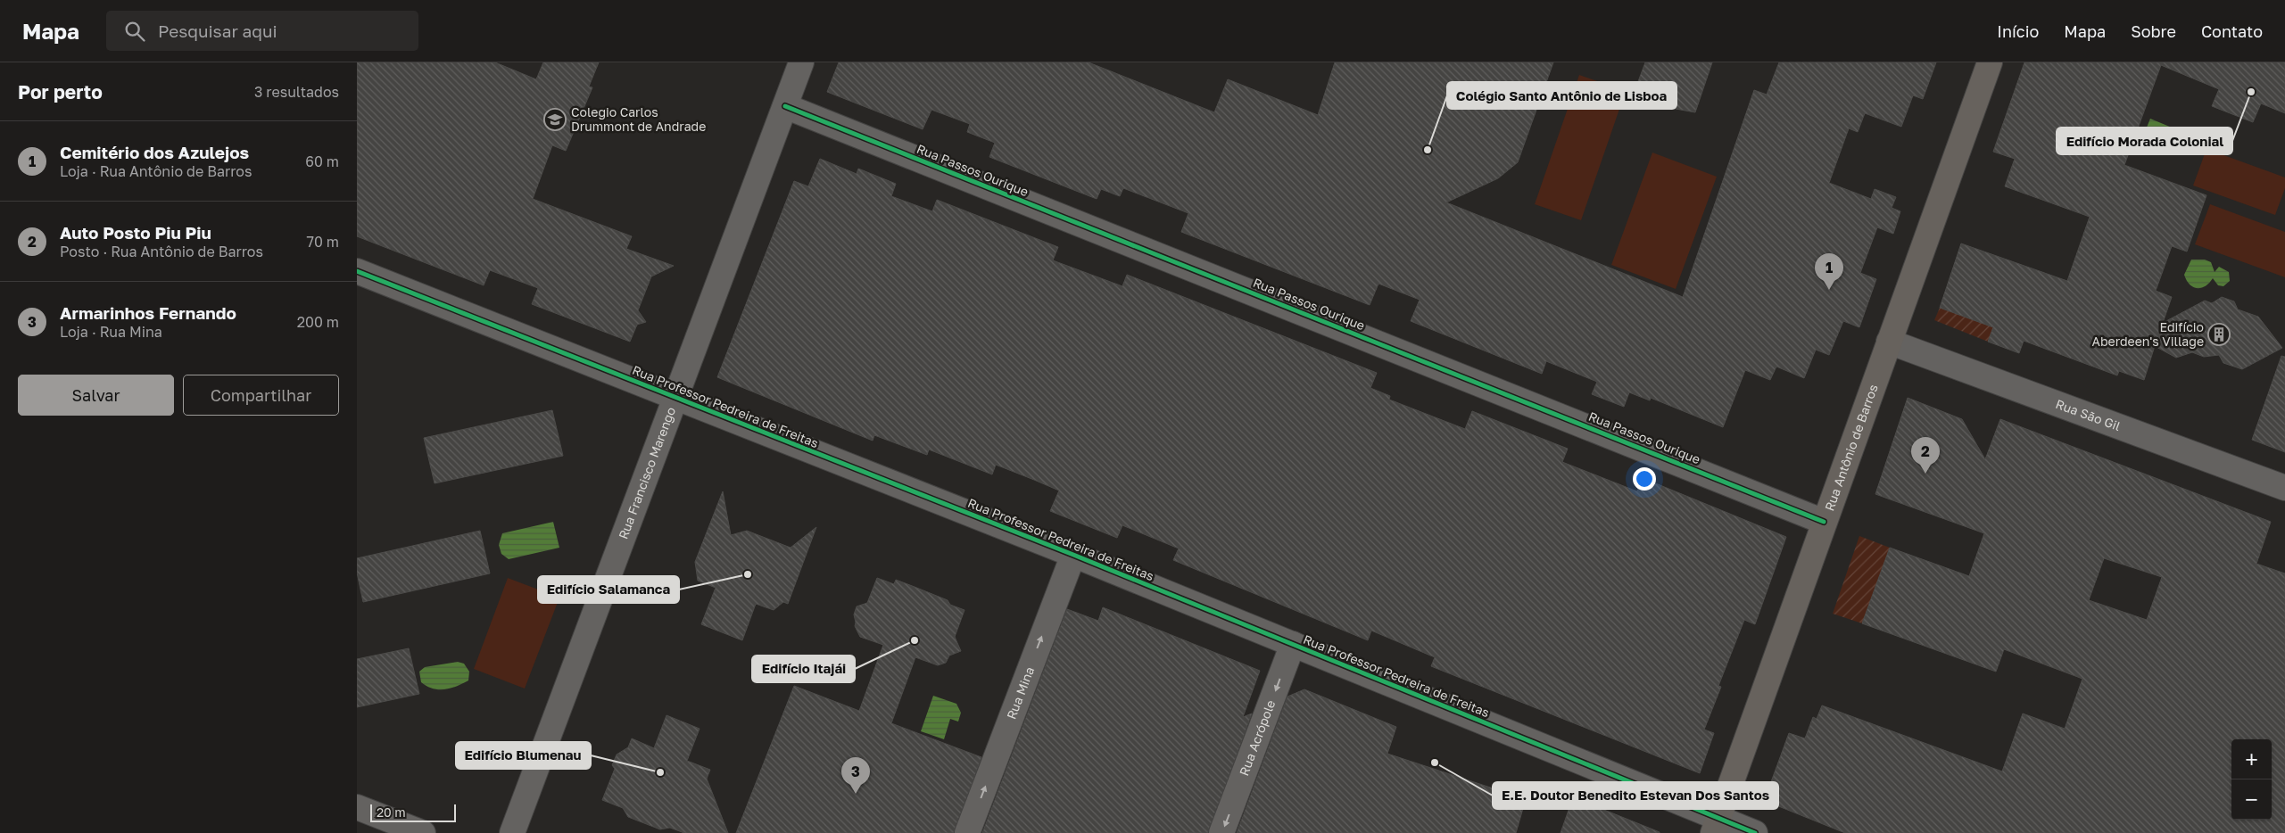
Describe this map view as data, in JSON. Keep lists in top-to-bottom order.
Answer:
{
  "streets": {
    "main road": ["Rua Antônio de Barros"],
    "street": [
      "Rua Passos Ourique",
      "Rua Professor Pedreira de Freitas",
      "Rua São Gil",
      "Rua Francisco Marengo",
      "Rua Mina",
      "Rua Acrópole"
    ]
  },
  "crossings": [
    ["Rua Passos Ourique", "Rua Antônio de Barros"],
    ["Rua Passos Ourique", "Rua Francisco Marengo"],
    ["Rua Professor Pedreira de Freitas", "Rua Antônio de Barros"],
    ["Rua Professor Pedreira de Freitas", "Rua Francisco Marengo"],
    ["Rua Professor Pedreira de Freitas", "Rua Mina"],
    ["Rua Professor Pedreira de Freitas", "Rua Acrópole"],
    ["Rua São Gil", "Rua Antônio de Barros"]
  ],
  "one_way": ["Rua Mina", "Rua Acrópole"],
  "places": {
    "other": [
      "Edifício Morada Colonial",
      "Colégio Santo Antônio de Lisboa",
      "Edifício Salamanca",
      "Edifício Itajái",
      "E.E. Doutor Benedito Estevan Dos Santos",
      "Edifício Blumenau"
    ],
    "school or university": ["Colegio Carlos Drummont de Andrade"],
    "building": ["Edifício Aberdeen's Village"]
  },
  "scale_bar": "20 m",
  "page": {
    "header": "Mapa",
    "search": "Pesquisar aqui",
    "nav": [
      "Início",
      "Mapa",
      "Sobre",
      "Contato"
    ],
    "heading": ["Por perto", "3 resultados"],
    "list": [
      {
        "mark": "1",
        "name": "Cemitério dos Azulejos",
        "note": "Loja · Rua Antônio de Barros",
        "value": "60 m"
      },
      {
        "mark": "2",
        "name": "Auto Posto Piu Piu",
        "note": "Posto · Rua Antônio de Barros",
        "value": "70 m"
      },
      {
        "mark": "3",
        "name": "Armarinhos Fernando",
        "note": "Loja · Rua Mina",
        "value": "200 m"
      }
    ],
    "pins": ["1", "2", "3"],
    "buttons": ["Salvar", "Compartilhar"],
    "map_buttons": ["+", "−"],
    "scale": "20 m"
  }
}
